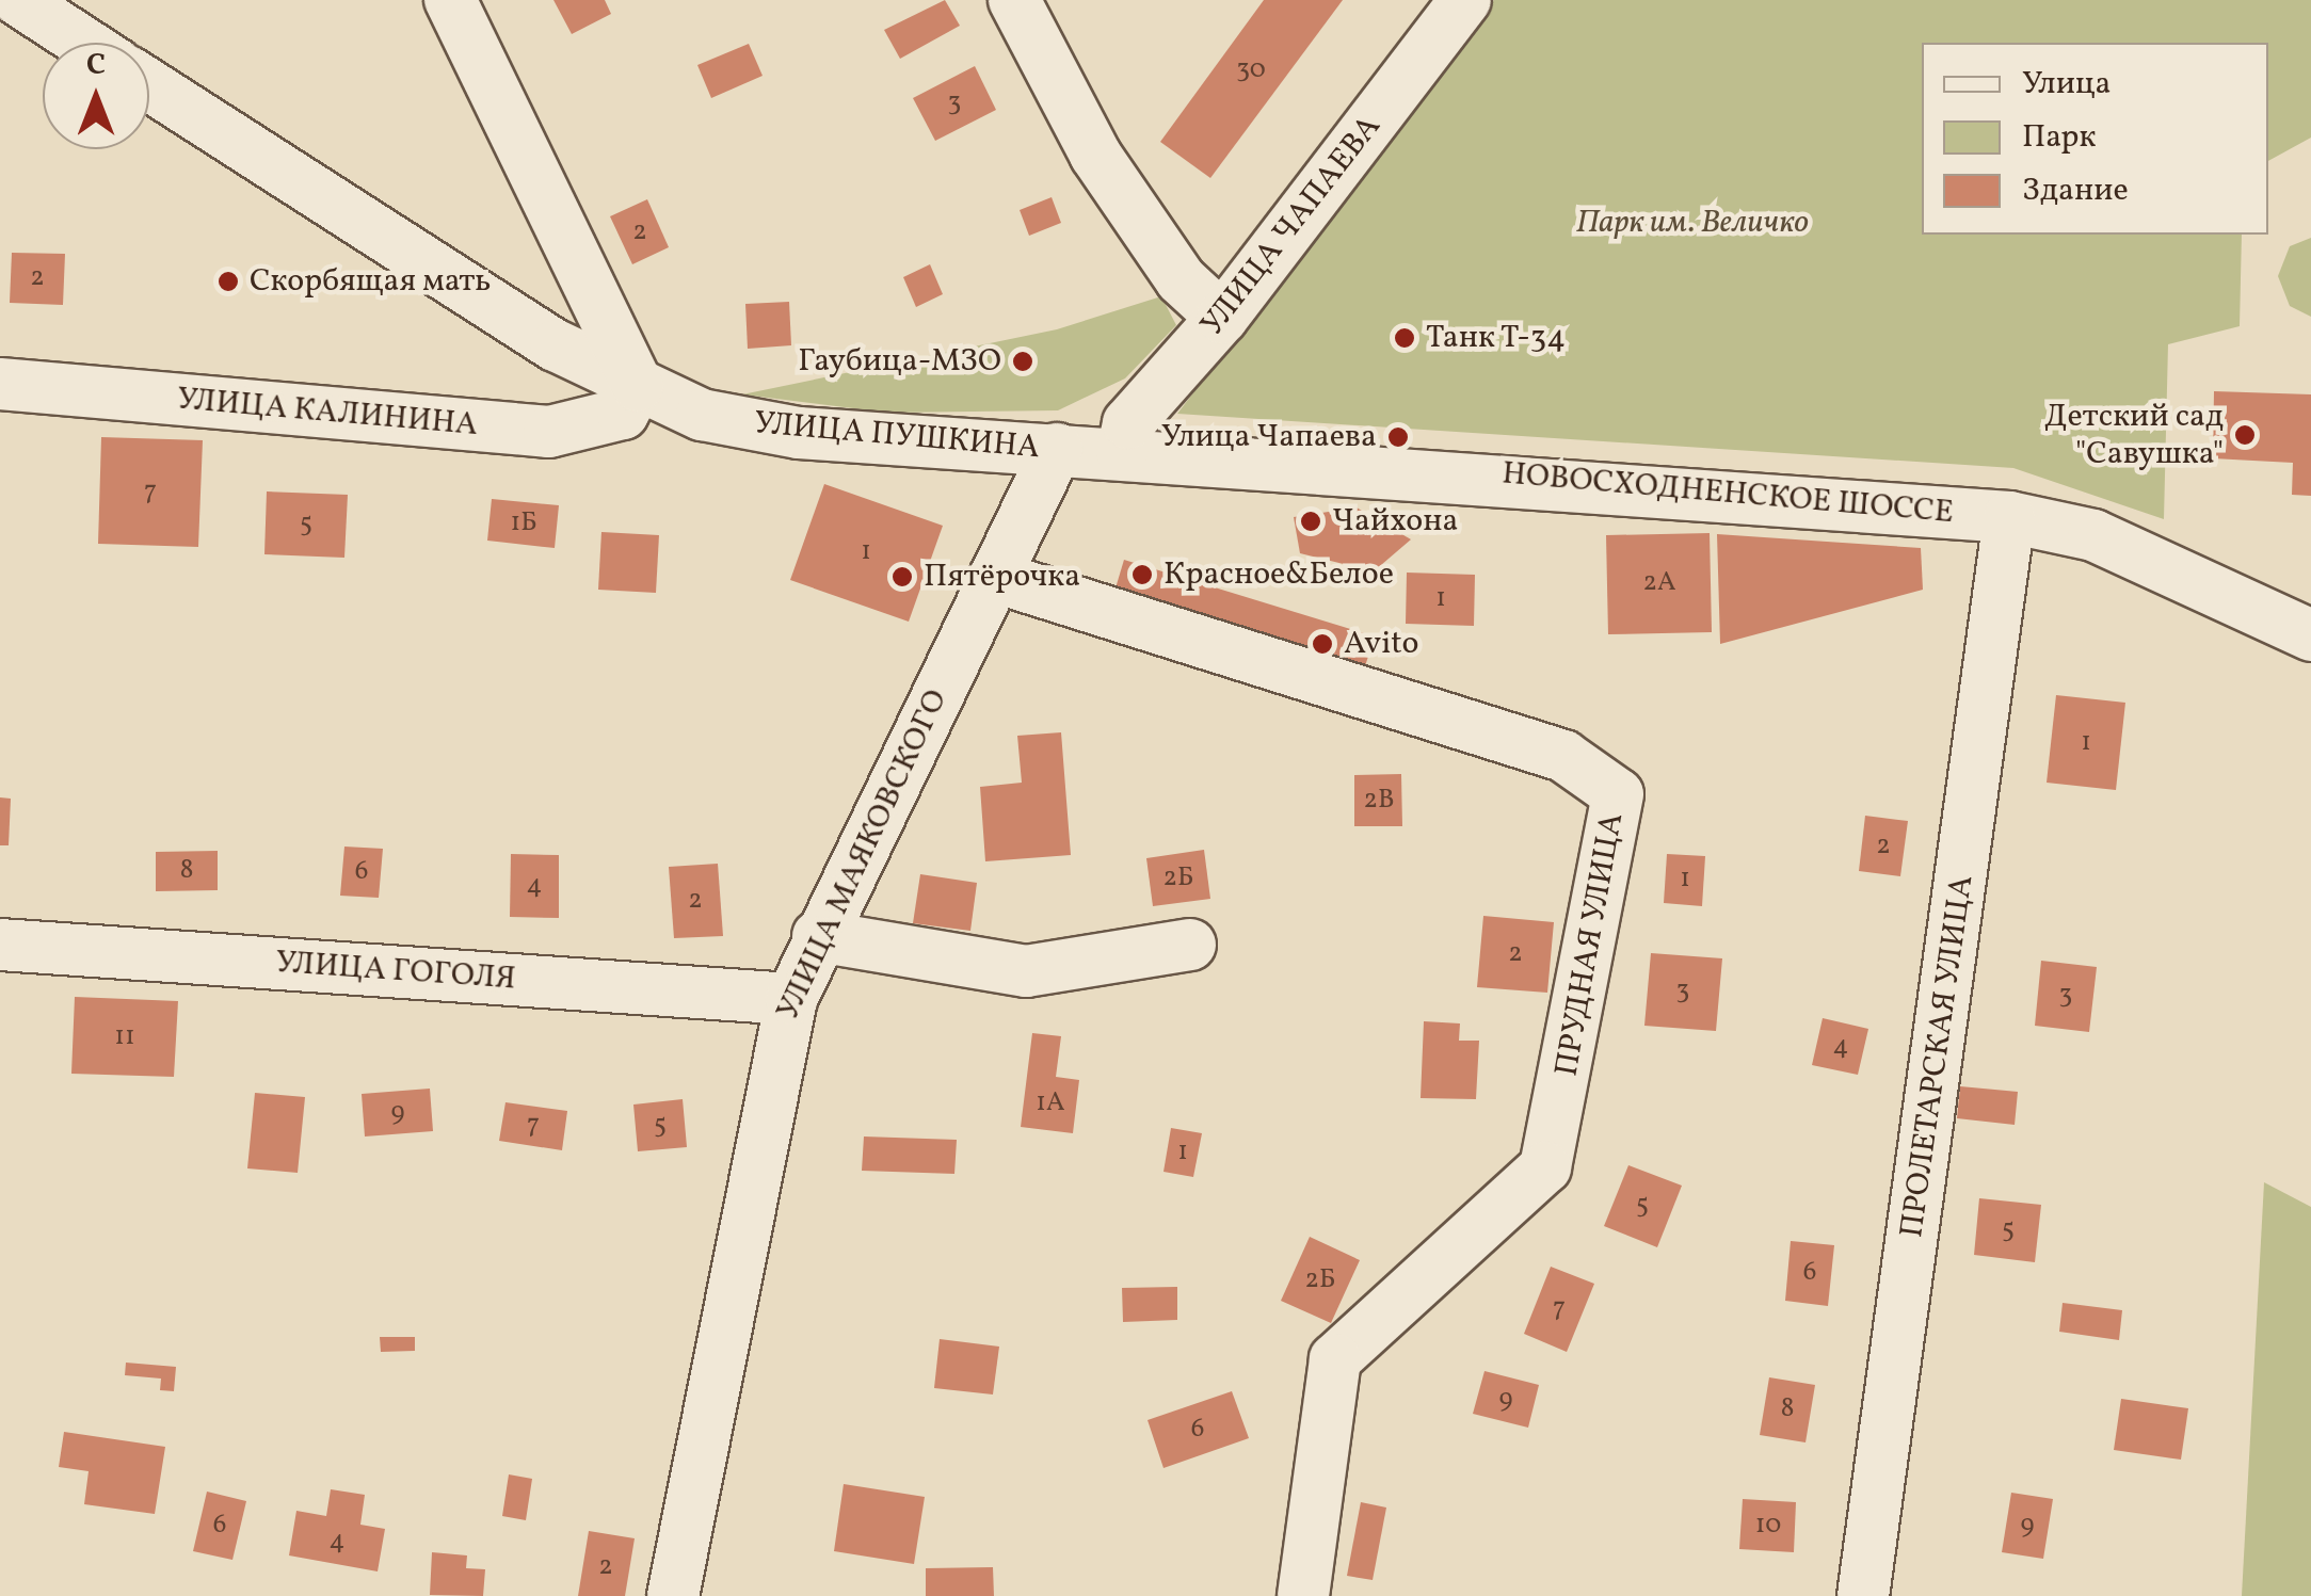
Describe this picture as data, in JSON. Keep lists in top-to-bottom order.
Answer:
{
  "streets": {
    "street": [
      "УЛИЦА ЧАПАЕВА",
      "УЛИЦА КАЛИНИНА",
      "УЛИЦА ПУШКИНА",
      "НОВОСХОДНЕНСКОЕ ШОССЕ",
      "УЛИЦА МАЯКОВСКОГО",
      "ПРУДНАЯ УЛИЦА",
      "УЛИЦА ГОГОЛЯ",
      "ПРОЛЕТАРСКАЯ УЛИЦА"
    ]
  },
  "crossings": [
    ["УЛИЦА ЧАПАЕВА", "УЛИЦА ПУШКИНА"],
    ["УЛИЦА ЧАПАЕВА", "НОВОСХОДНЕНСКОЕ ШОССЕ"],
    ["УЛИЦА КАЛИНИНА", "УЛИЦА ПУШКИНА"],
    ["УЛИЦА ПУШКИНА", "НОВОСХОДНЕНСКОЕ ШОССЕ"],
    ["УЛИЦА ПУШКИНА", "УЛИЦА МАЯКОВСКОГО"],
    ["НОВОСХОДНЕНСКОЕ ШОССЕ", "ПРОЛЕТАРСКАЯ УЛИЦА"],
    ["УЛИЦА МАЯКОВСКОГО", "ПРУДНАЯ УЛИЦА"],
    ["УЛИЦА МАЯКОВСКОГО", "УЛИЦА ГОГОЛЯ"]
  ],
  "parks": ["Парк им. Величко"],
  "places": [
    "Скорбящая мать",
    "Танк Т-34",
    "Гаубица-МЗО",
    "Детский сад \"Савушка\"",
    "Улица Чапаева",
    "Чайхона",
    "Красное&Белое",
    "Пятёрочка",
    "Avito"
  ],
  "house_numbers": [
    "30",
    "3",
    "2",
    "2",
    "7",
    "1Б",
    "5",
    "1",
    "2А",
    "1",
    "1",
    "2В",
    "2",
    "8",
    "6",
    "2Б",
    "1",
    "4",
    "2",
    "2",
    "3",
    "3",
    "11",
    "4",
    "1А",
    "9",
    "7",
    "5",
    "1",
    "5",
    "5",
    "6",
    "2Б",
    "7",
    "9",
    "8",
    "6",
    "6",
    "10",
    "9",
    "4",
    "2"
  ],
  "legend": ["Улица", "Парк", "Здание"],
  "north": "top"
}
